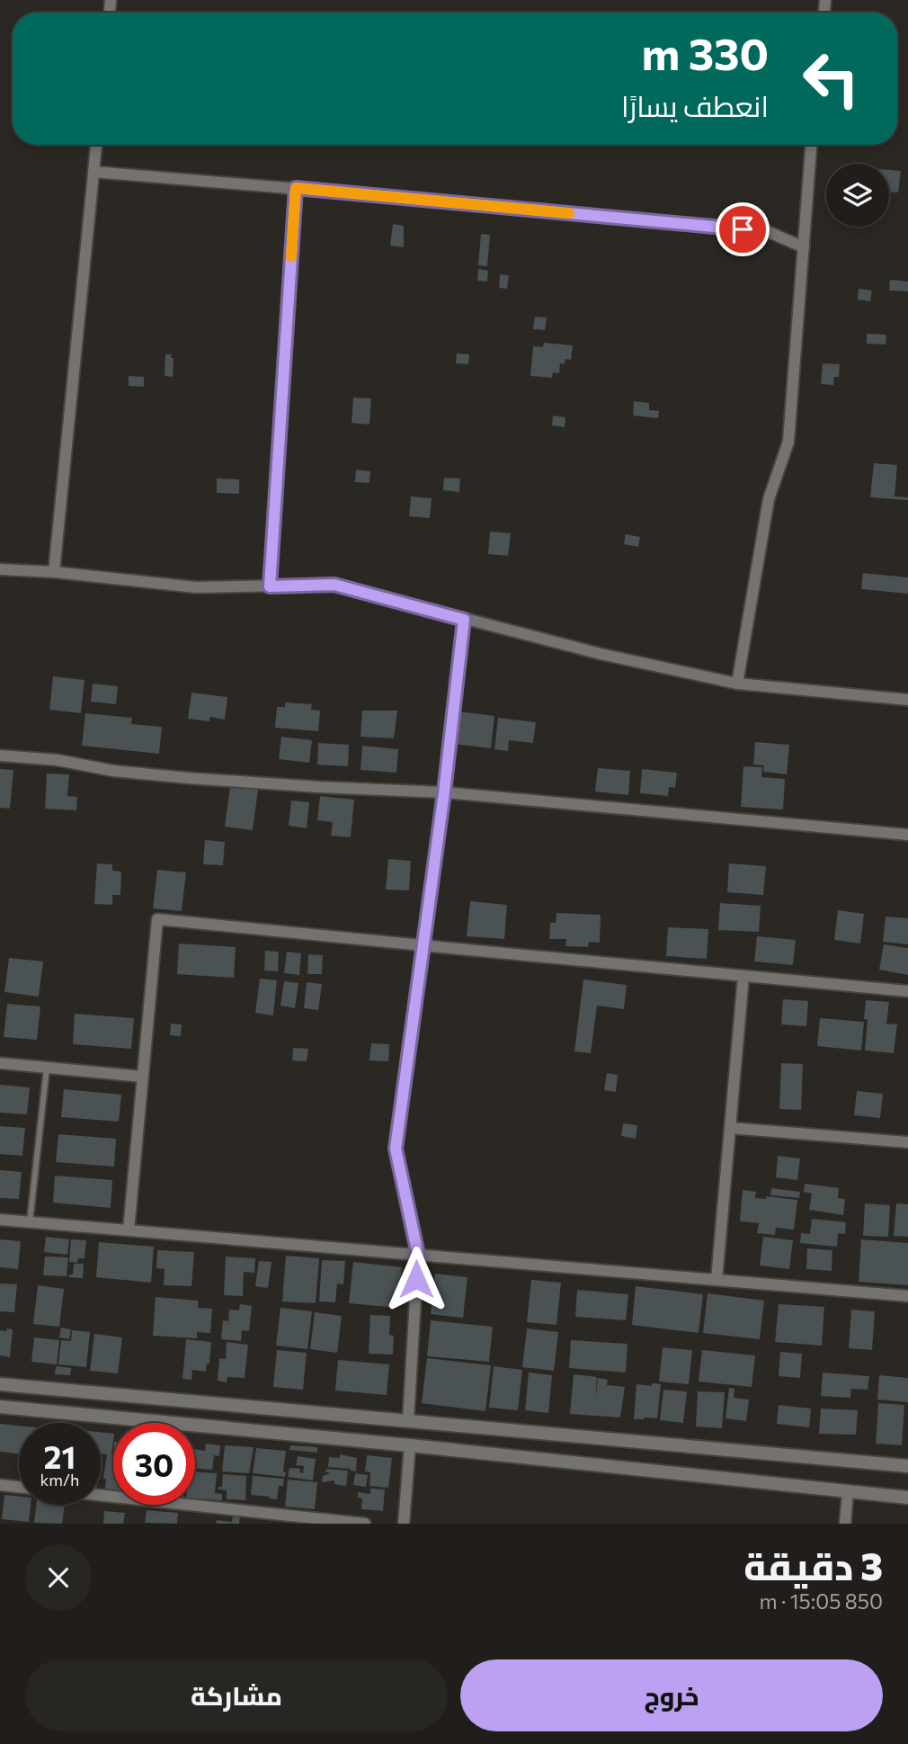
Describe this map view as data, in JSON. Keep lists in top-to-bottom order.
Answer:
{
  "page": {
    "turn": ["330 m", "انعطف يسارًا"],
    "speed": "21 km/h",
    "limit": "30",
    "heading": ["3 دقيقة", "850 m · 15:05"],
    "buttons": ["خروج", "مشاركة"]
  }
}
